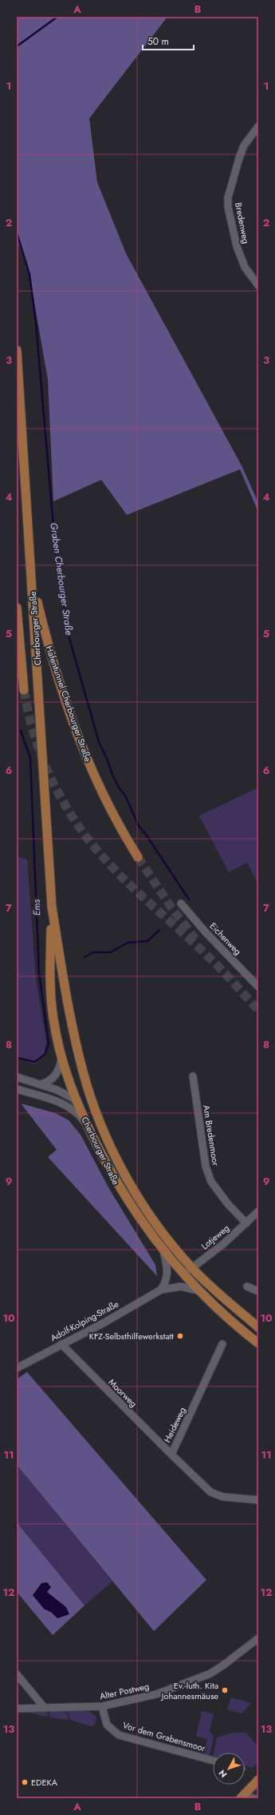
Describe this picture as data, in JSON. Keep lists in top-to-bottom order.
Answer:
{
  "streets": {
    "main road": ["Cherbourger Straße", "Hafentunnel Cherbourger Straße"],
    "street": [
      "Bredenweg",
      "Eichenweg",
      "Am Bredenmoor",
      "Lotjeweg",
      "Adolf-Kolping-Straße",
      "Moorweg",
      "Heideweg",
      "Alter Postweg",
      "Vor dem Grabensmoor"
    ]
  },
  "crossings": [
    ["Cherbourger Straße", "Hafentunnel Cherbourger Straße"],
    ["Cherbourger Straße", "Lotjeweg"],
    ["Cherbourger Straße", "Adolf-Kolping-Straße"],
    ["Am Bredenmoor", "Lotjeweg"],
    ["Adolf-Kolping-Straße", "Moorweg"],
    ["Moorweg", "Heideweg"],
    ["Alter Postweg", "Vor dem Grabensmoor"]
  ],
  "water": ["Graben Cherbourger Straße", "Ems"],
  "places": ["KFZ-Selbsthilfewerkstatt", "Ev.-luth. Kita Johannesmäuse", "EDEKA"],
  "scale_bar": "50 m",
  "north": "bottom left",
  "grid": {
    "columns": ["A", "B"],
    "rows": [
      "1",
      "2",
      "3",
      "4",
      "5",
      "6",
      "7",
      "8",
      "9",
      "10",
      "11",
      "12",
      "13"
    ]
  }
}
